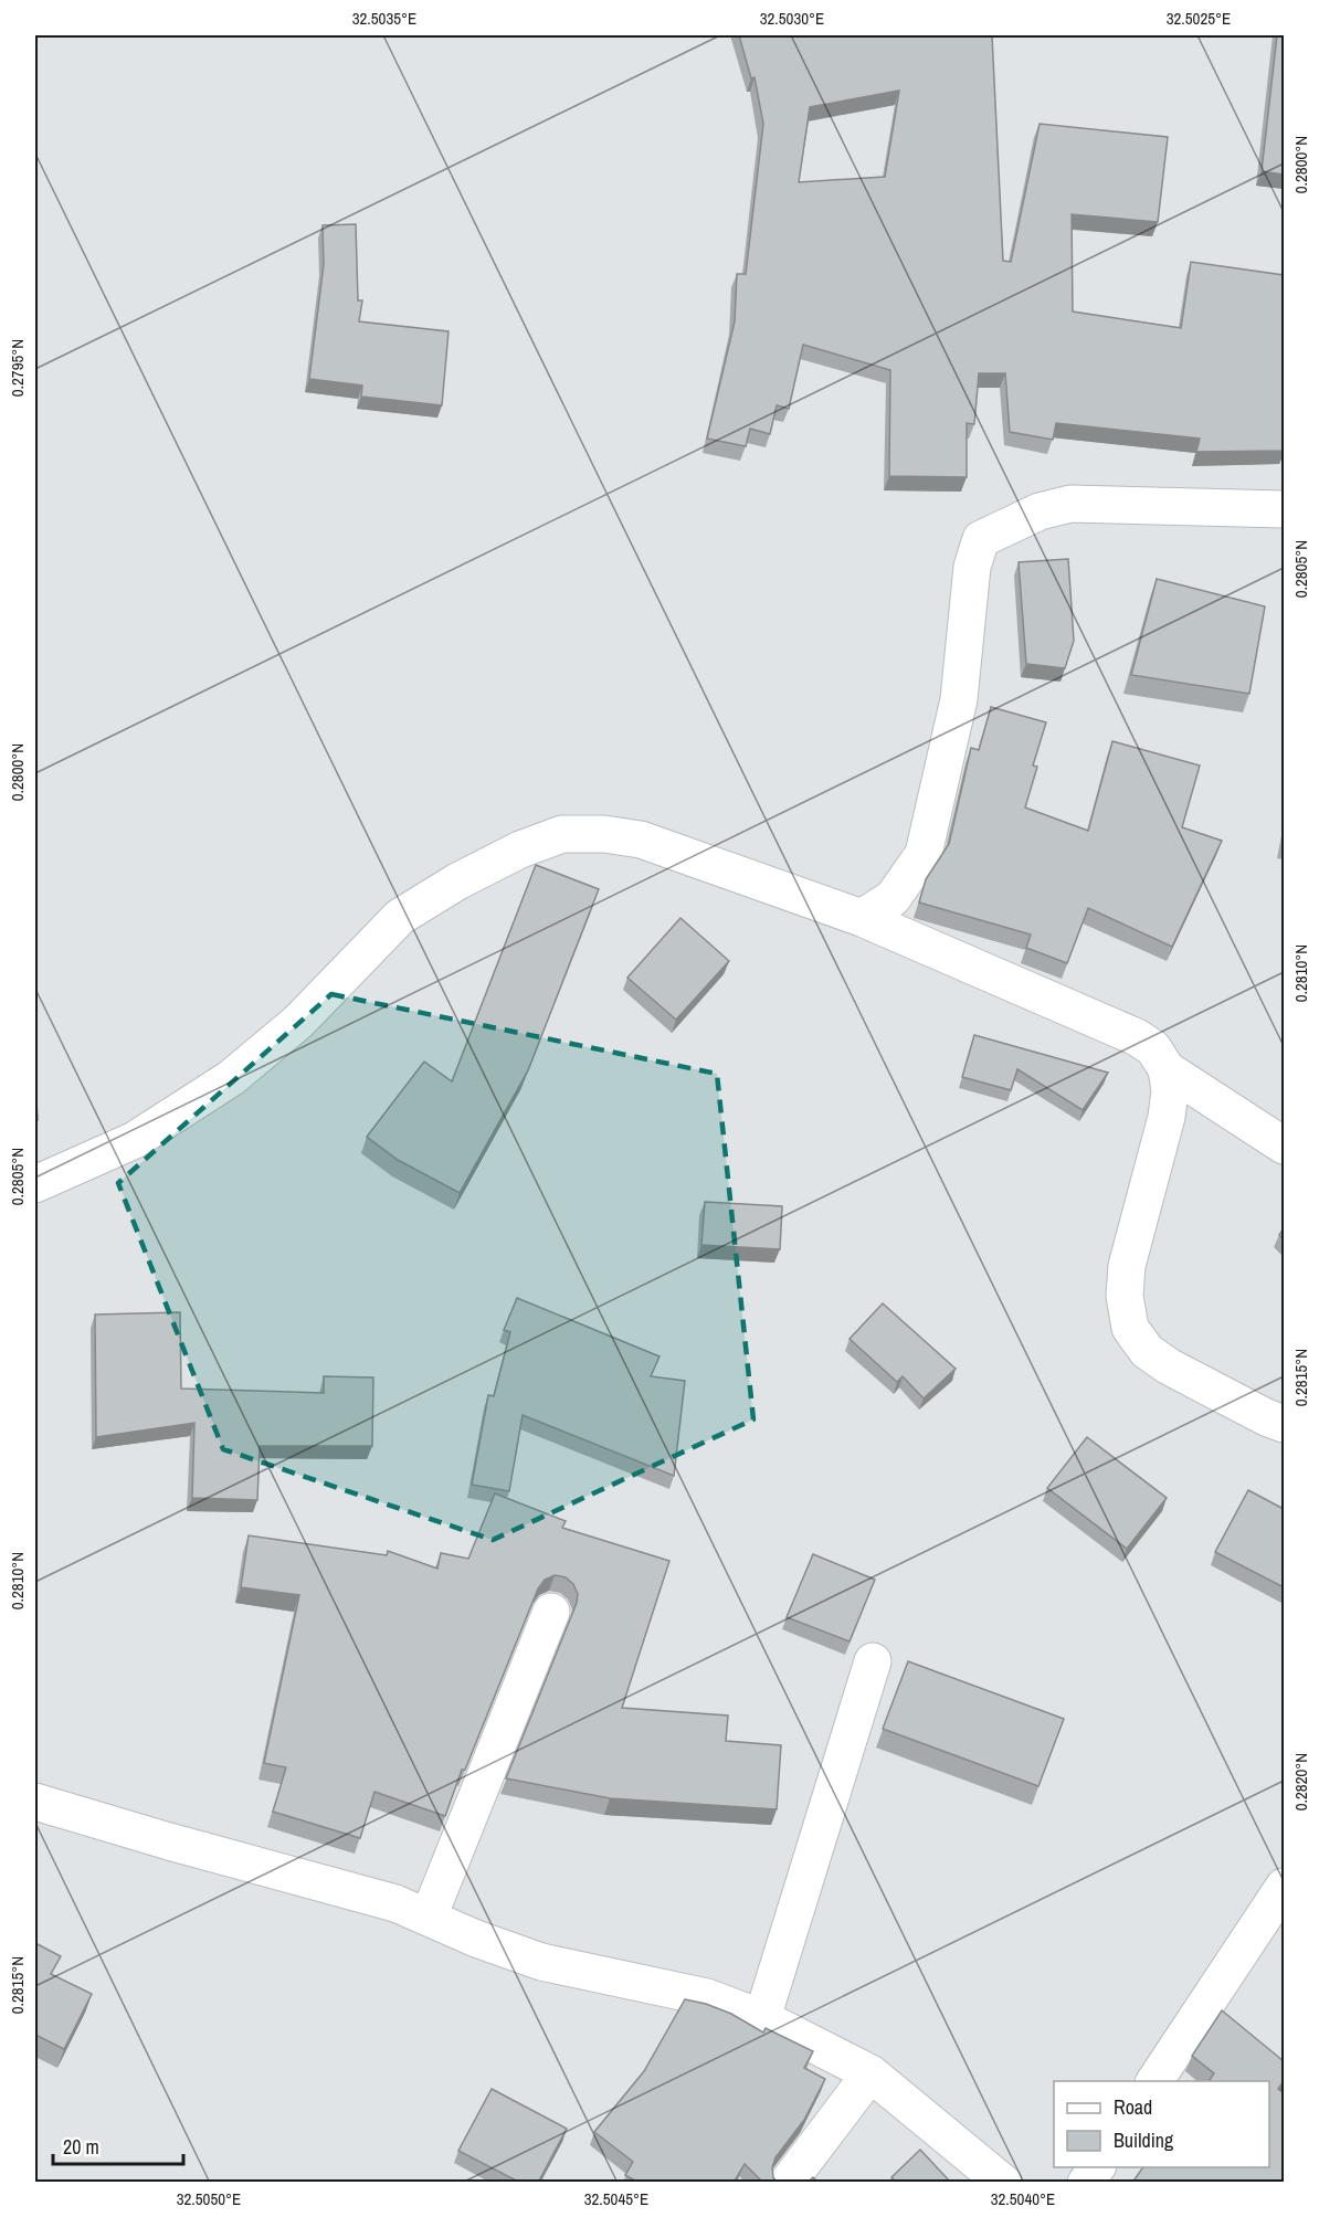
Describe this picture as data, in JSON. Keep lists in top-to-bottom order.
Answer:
{
  "legend": ["Road", "Building"],
  "scale_bar": "20 m",
  "coordinates": [
    "32.5035°E",
    "32.5030°E",
    "32.5025°E",
    "0.2800°N",
    "0.2795°N",
    "0.2805°N",
    "0.2810°N",
    "0.2815°N",
    "0.2820°N",
    "32.5050°E",
    "32.5045°E",
    "32.5040°E"
  ]
}
